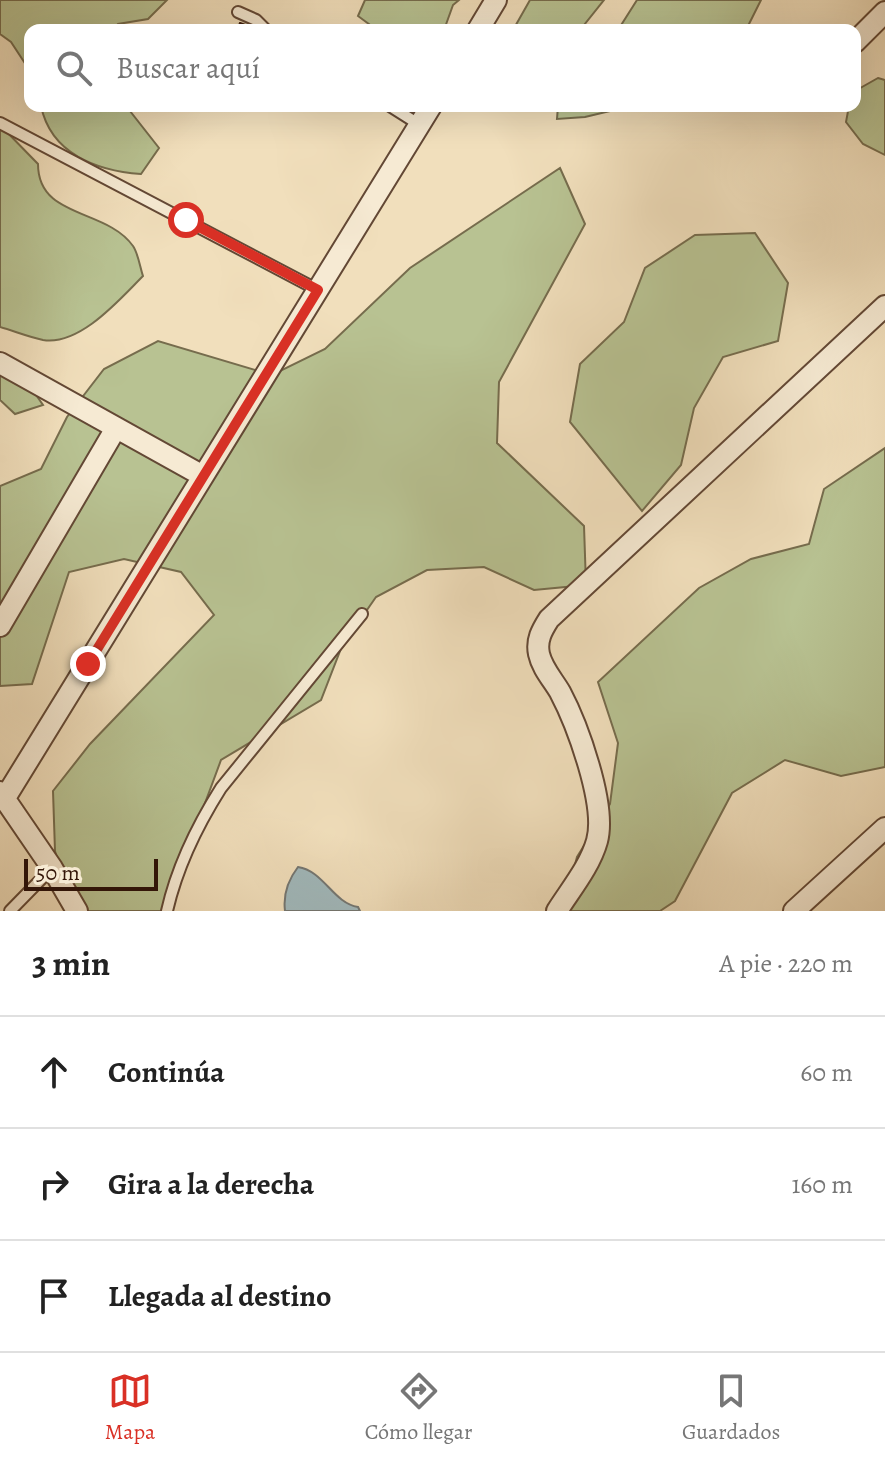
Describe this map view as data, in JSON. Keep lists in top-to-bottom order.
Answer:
{
  "scale_bar": "50 m",
  "page": {
    "search": "Buscar aquí",
    "scale": "50 m",
    "heading": ["3 min", "A pie · 220 m"],
    "list": [
      ["Continúa", "60 m"],
      ["Gira a la derecha", "160 m"],
      "Llegada al destino"
    ],
    "nav": ["Mapa", "Cómo llegar", "Guardados"]
  }
}
